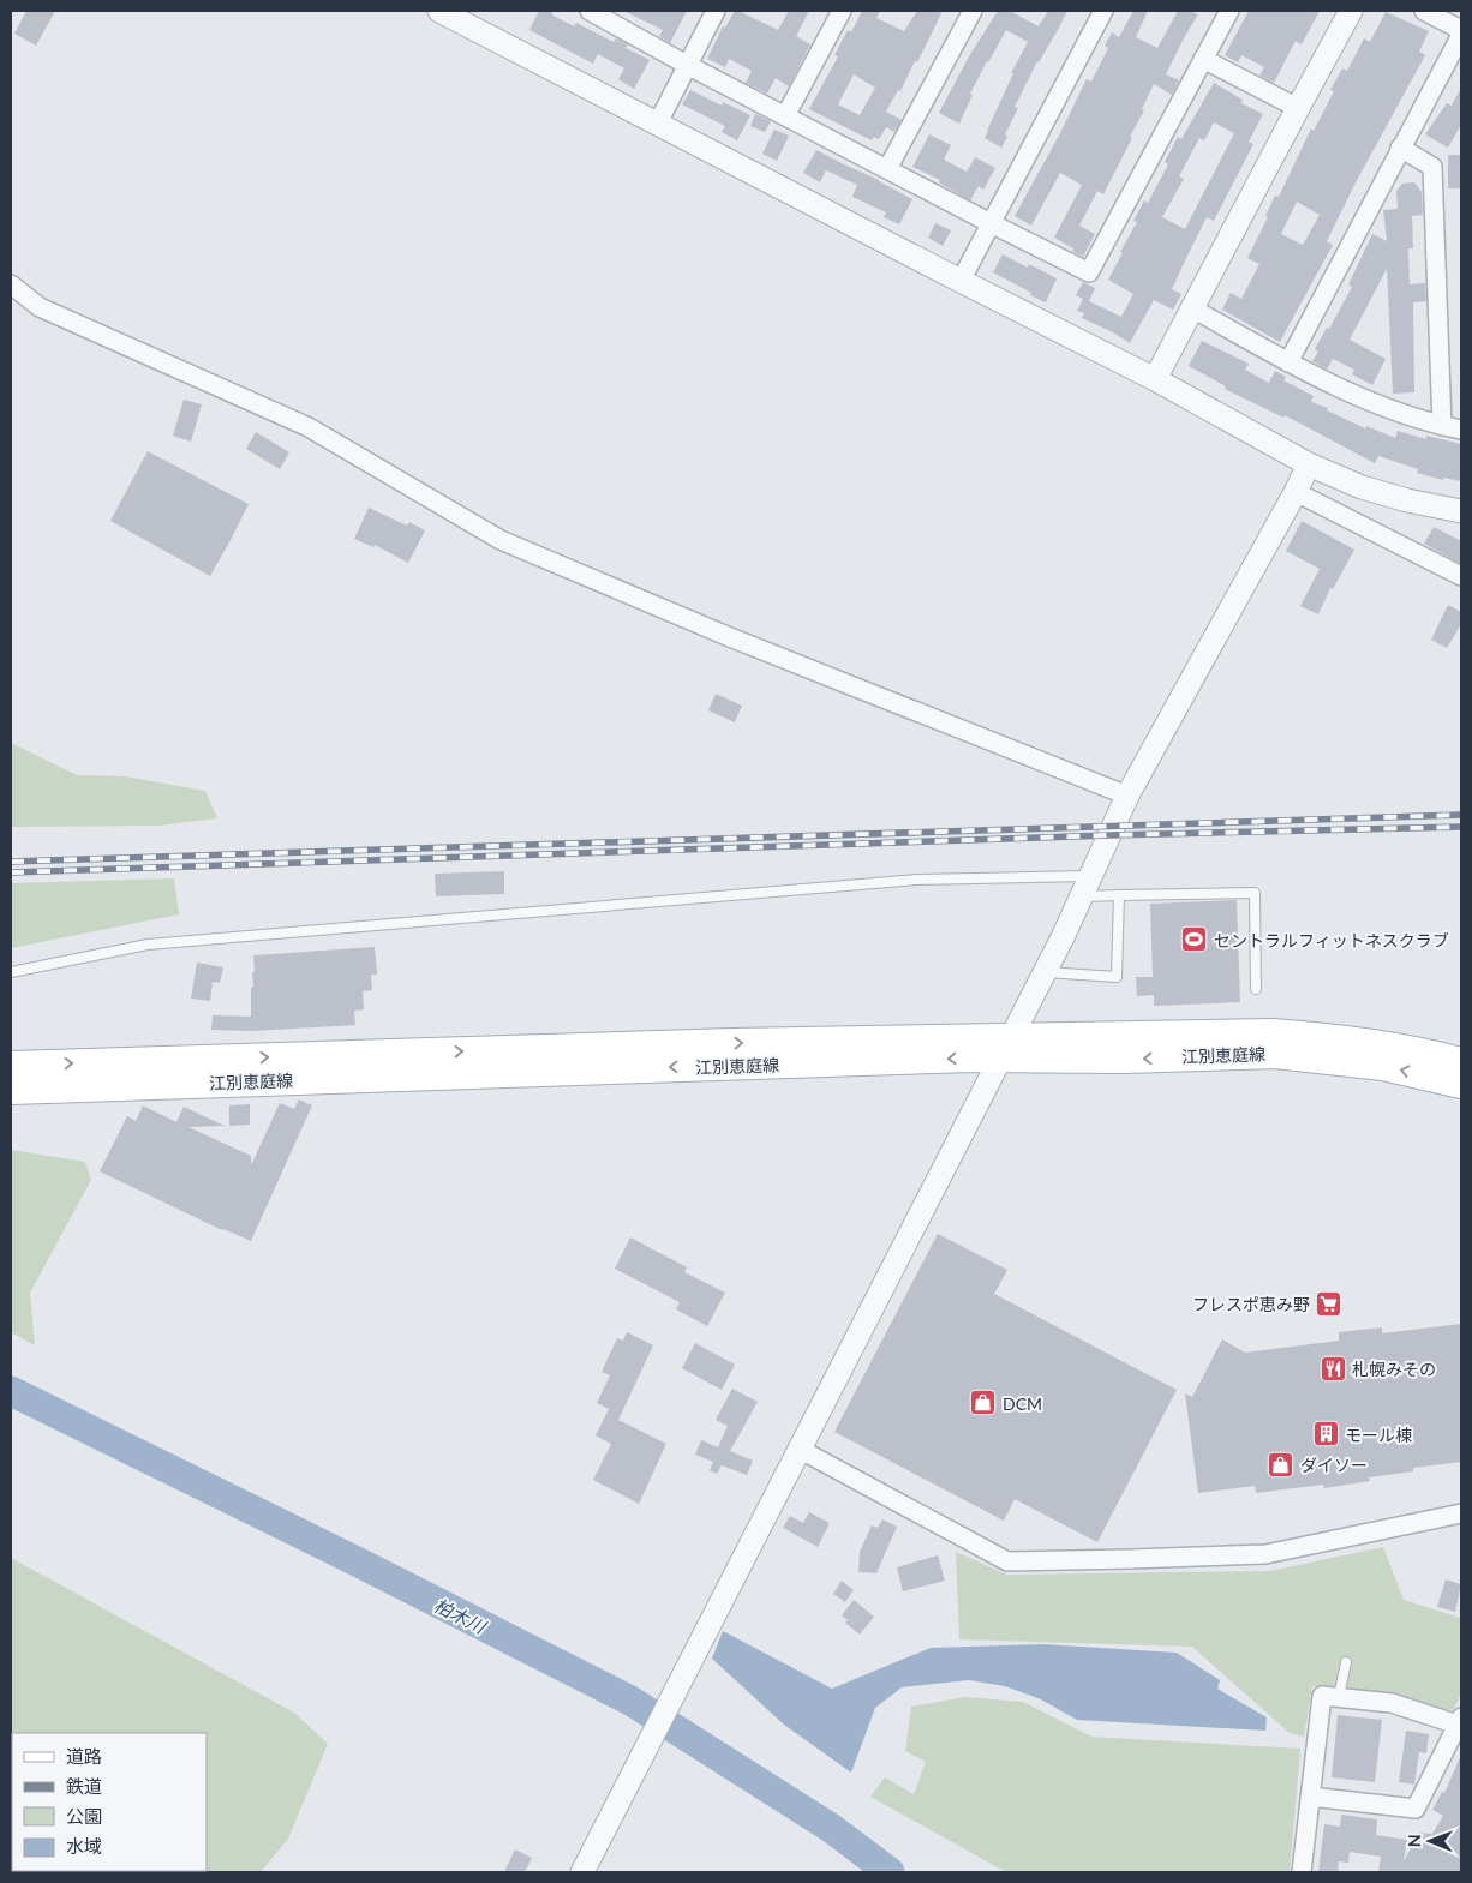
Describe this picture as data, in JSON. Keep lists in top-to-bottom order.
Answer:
{
  "streets": {
    "main road": ["江別恵庭線"]
  },
  "water": ["柏木川"],
  "places": {
    "sports": ["セントラルフィットネスクラブ"],
    "supermarket": ["フレスポ恵み野"],
    "restaurant": ["札幌みその"],
    "shop": ["DCM", "ダイソー"],
    "building": ["モール棟"]
  },
  "legend": [
    "道路",
    "鉄道",
    "公園",
    "水域"
  ],
  "north": "left"
}
